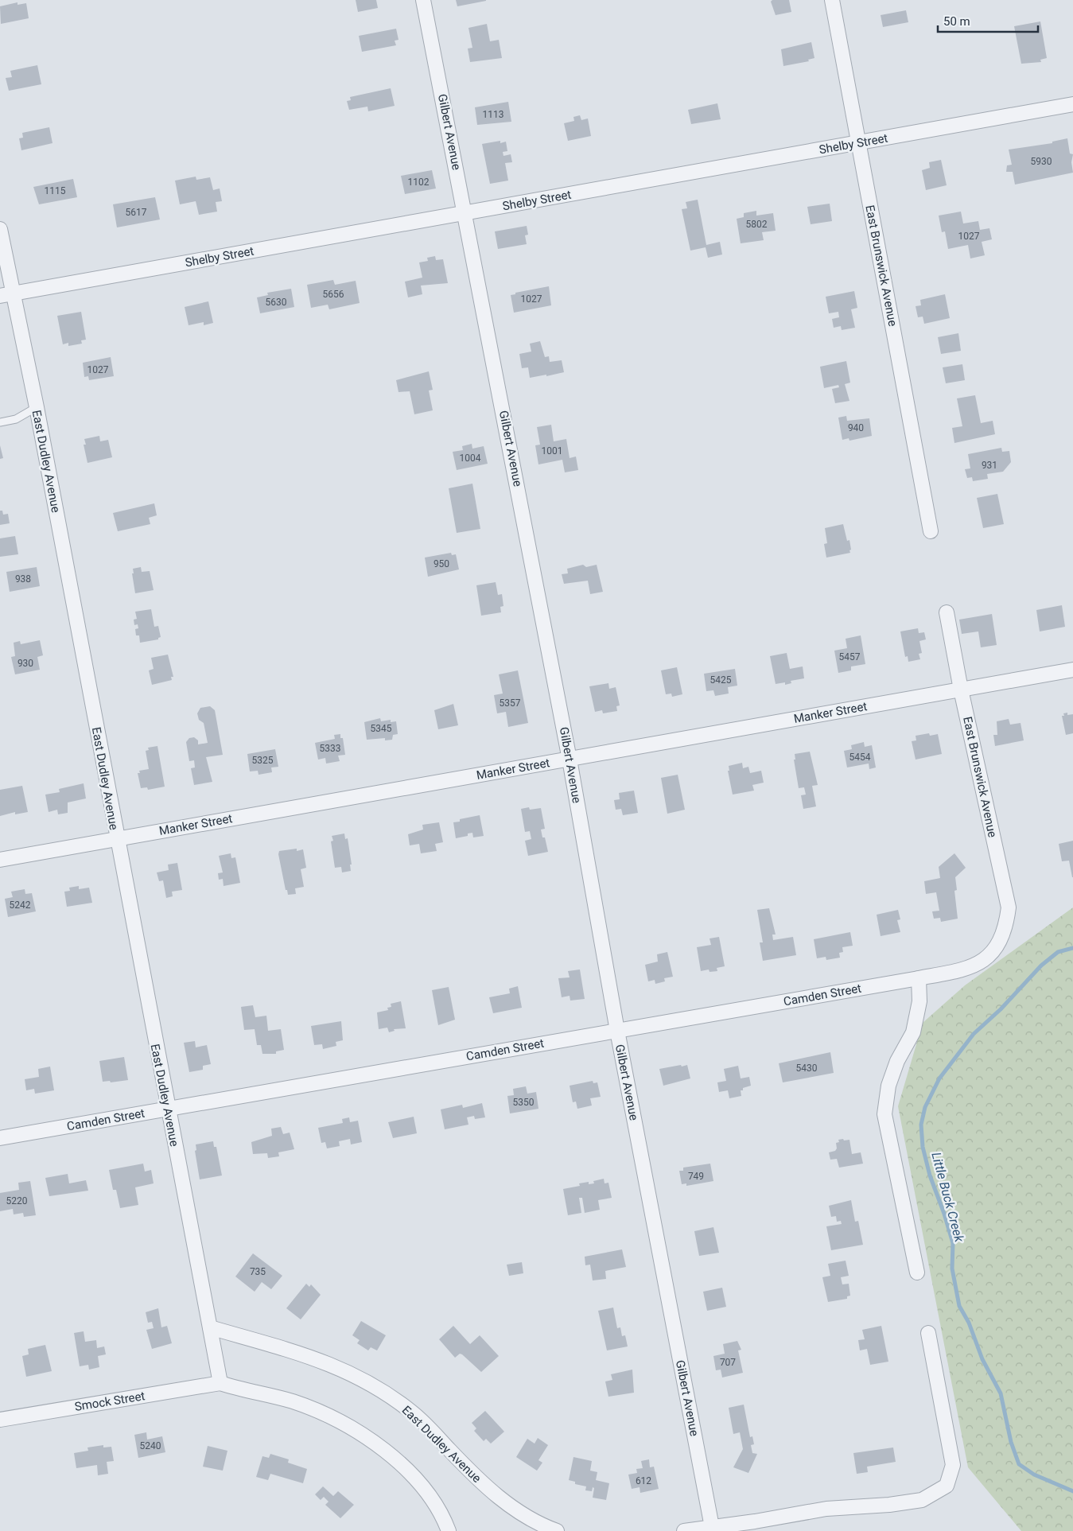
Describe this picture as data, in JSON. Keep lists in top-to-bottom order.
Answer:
{
  "streets": {
    "street": [
      "Gilbert Avenue",
      "Shelby Street",
      "East Brunswick Avenue",
      "East Dudley Avenue",
      "Manker Street",
      "Camden Street",
      "Smock Street"
    ]
  },
  "crossings": [
    ["Gilbert Avenue", "Shelby Street"],
    ["Gilbert Avenue", "Manker Street"],
    ["Gilbert Avenue", "Camden Street"],
    ["Shelby Street", "East Brunswick Avenue"],
    ["Shelby Street", "East Dudley Avenue"],
    ["East Brunswick Avenue", "Manker Street"],
    ["East Brunswick Avenue", "Camden Street"],
    ["East Dudley Avenue", "Manker Street"],
    ["East Dudley Avenue", "Camden Street"],
    ["East Dudley Avenue", "Smock Street"]
  ],
  "water": ["Little Buck Creek"],
  "house_numbers": [
    "1113",
    "5930",
    "1102",
    "1115",
    "5617",
    "5802",
    "1027",
    "5656",
    "1027",
    "5630",
    "1027",
    "940",
    "1001",
    "1004",
    "931",
    "950",
    "938",
    "5457",
    "930",
    "5425",
    "5357",
    "5345",
    "5333",
    "5454",
    "5325",
    "5242",
    "5430",
    "5350",
    "749",
    "5220",
    "735",
    "707",
    "5240",
    "612"
  ],
  "scale_bar": "50 m"
}
